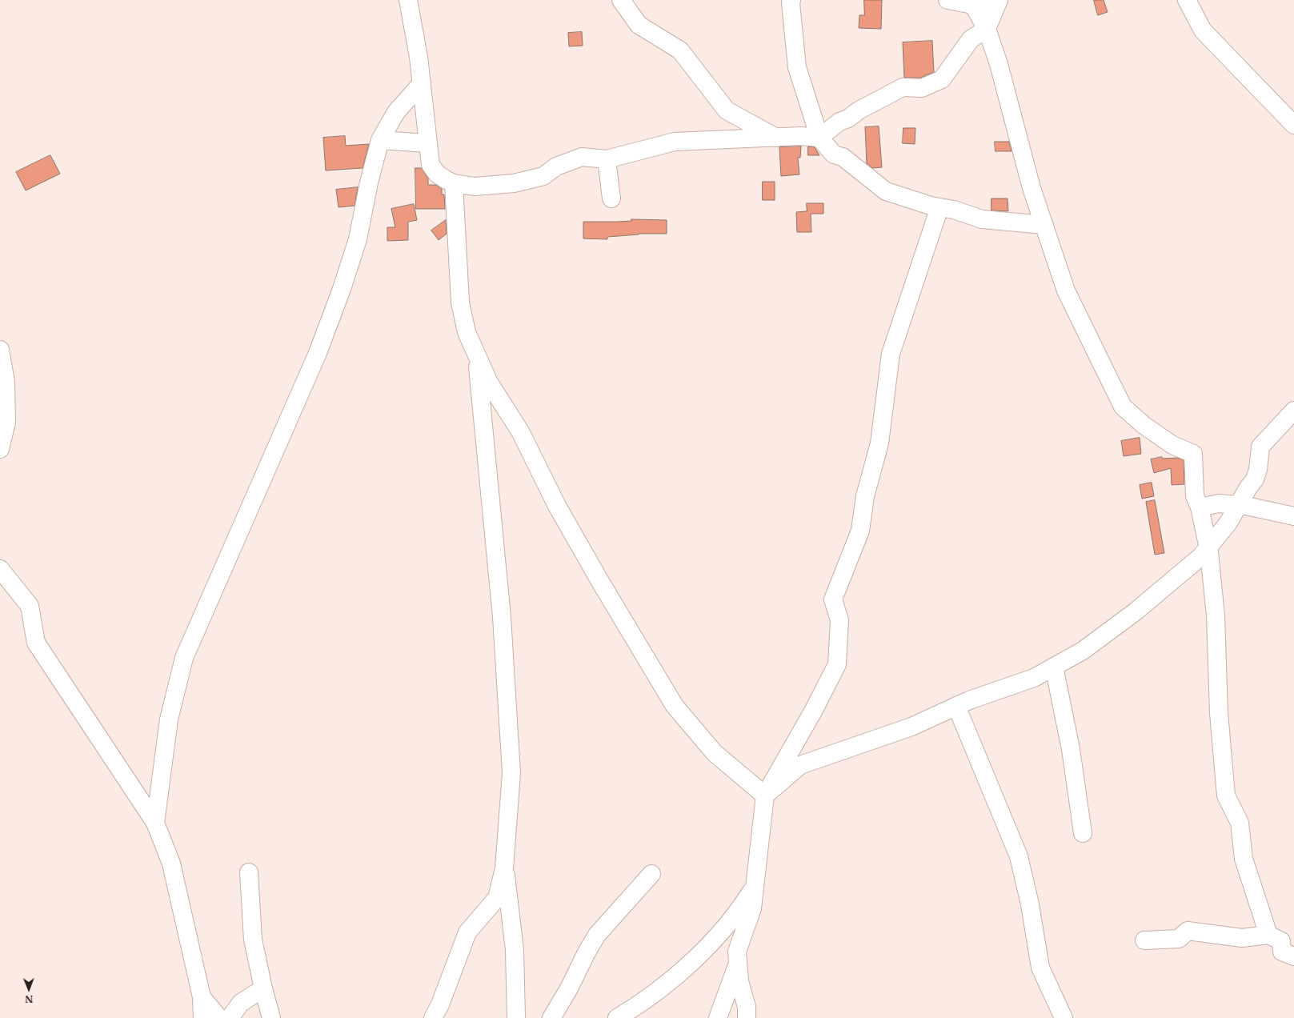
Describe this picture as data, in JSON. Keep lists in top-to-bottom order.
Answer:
{
  "north": "bottom"
}
